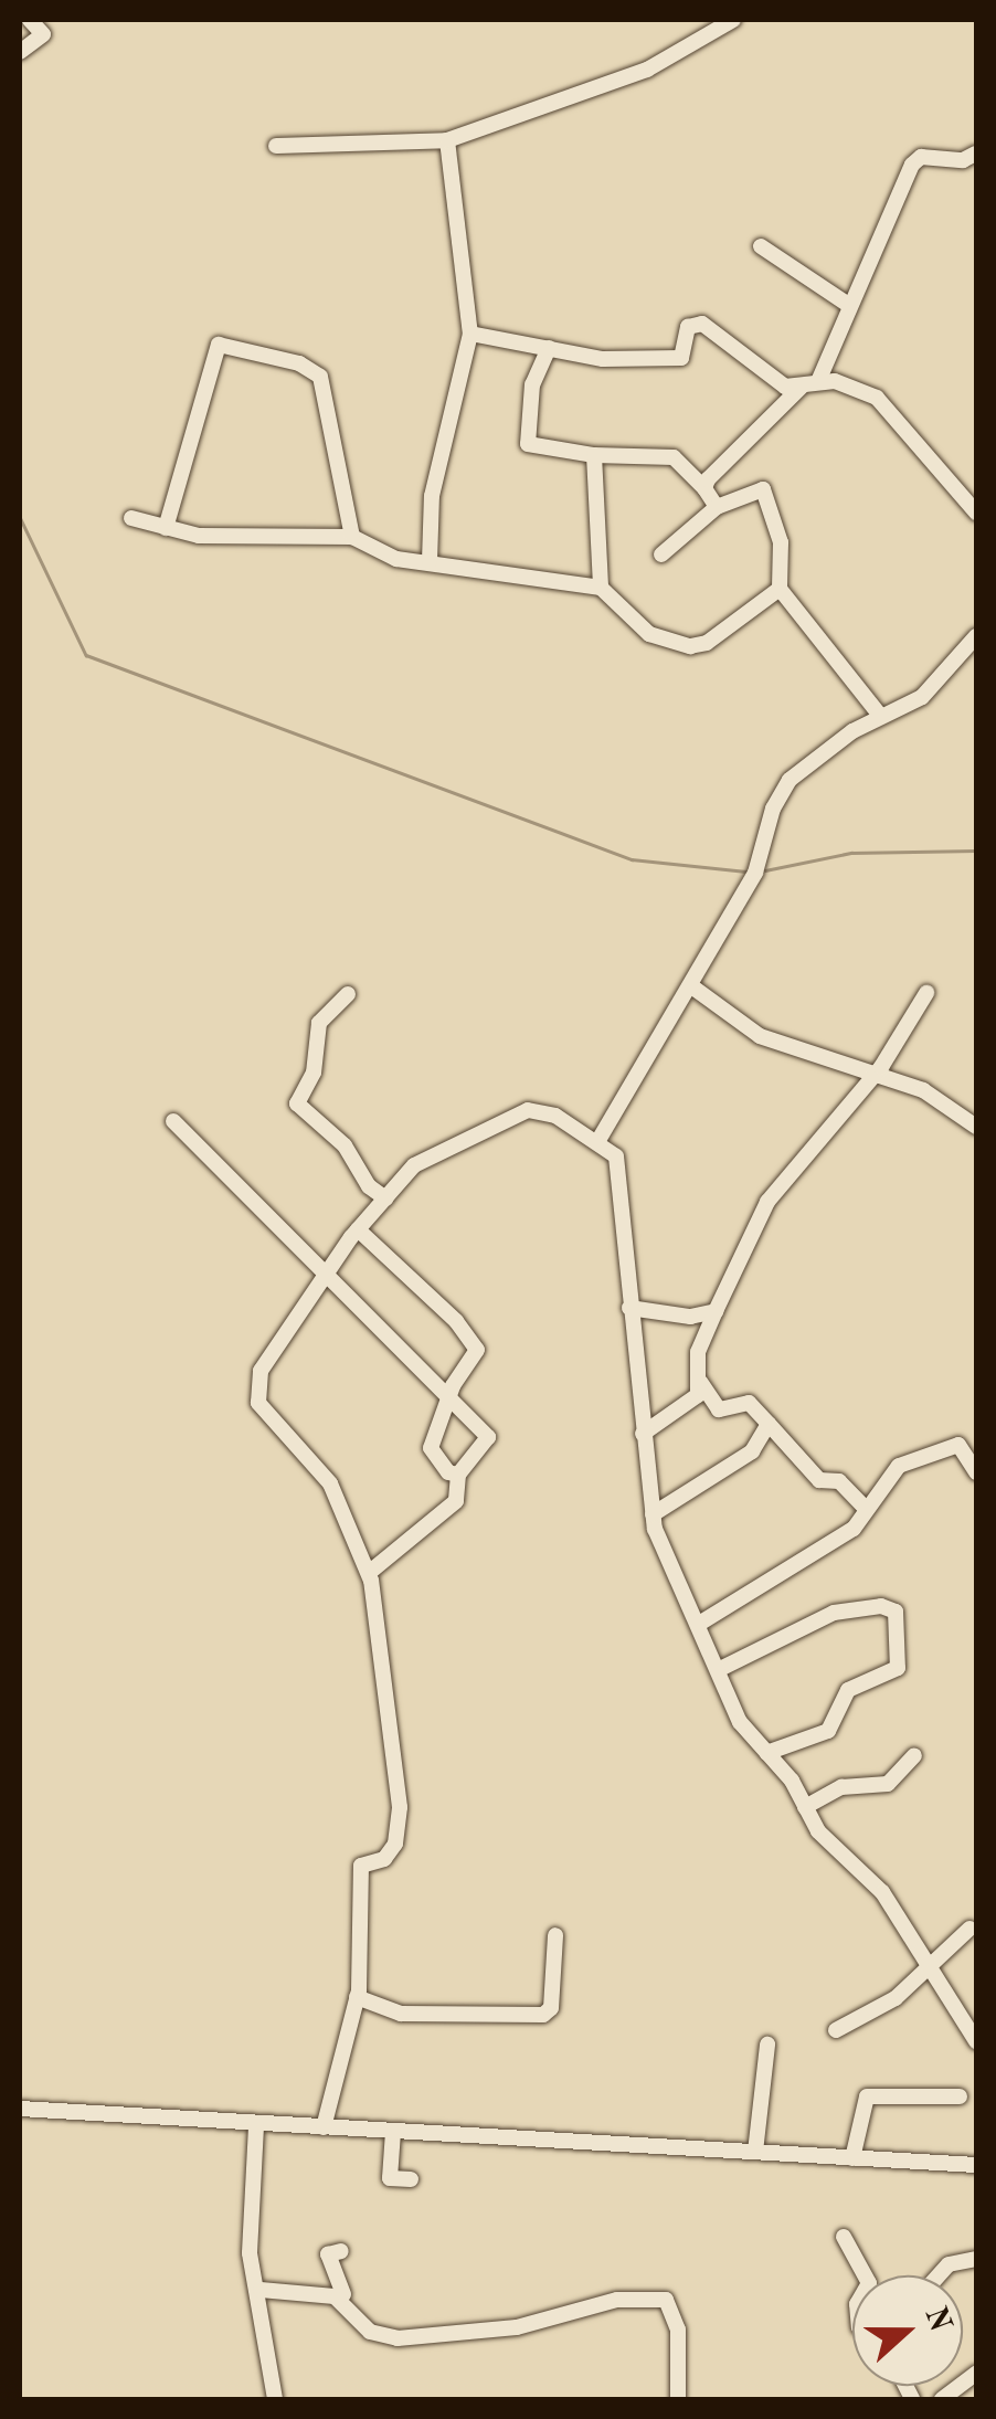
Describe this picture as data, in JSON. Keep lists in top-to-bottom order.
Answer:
{
  "north": "right"
}
